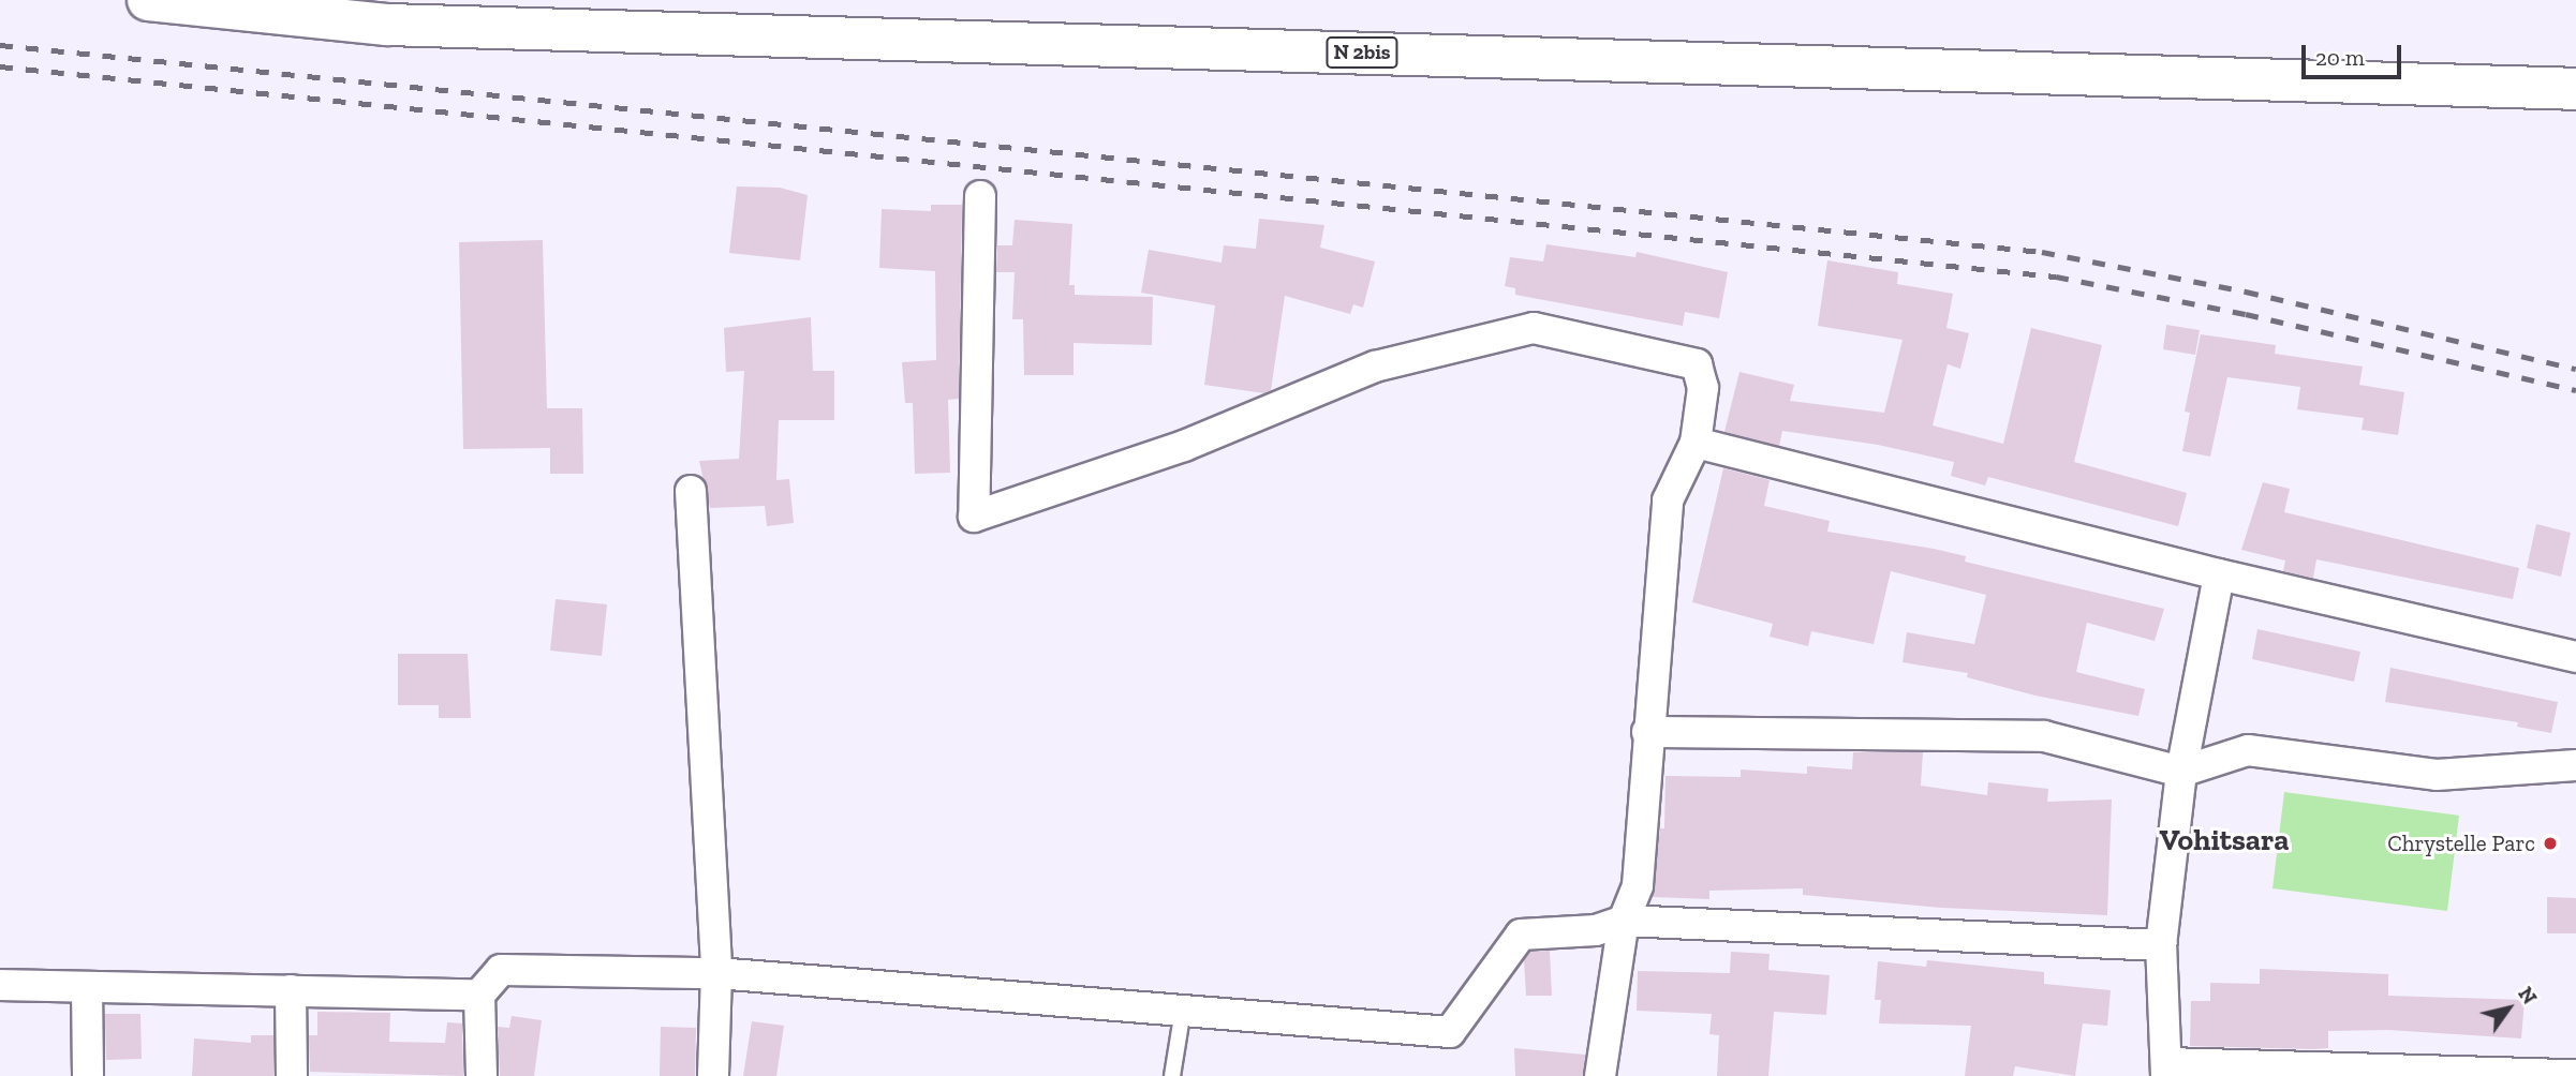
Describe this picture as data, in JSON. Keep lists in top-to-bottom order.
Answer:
{
  "streets": {
    "main road": ["N 2bis"]
  },
  "districts": ["Vohitsara"],
  "places": ["Chrystelle Parc"],
  "scale_bar": "20 m",
  "north": "top right"
}
